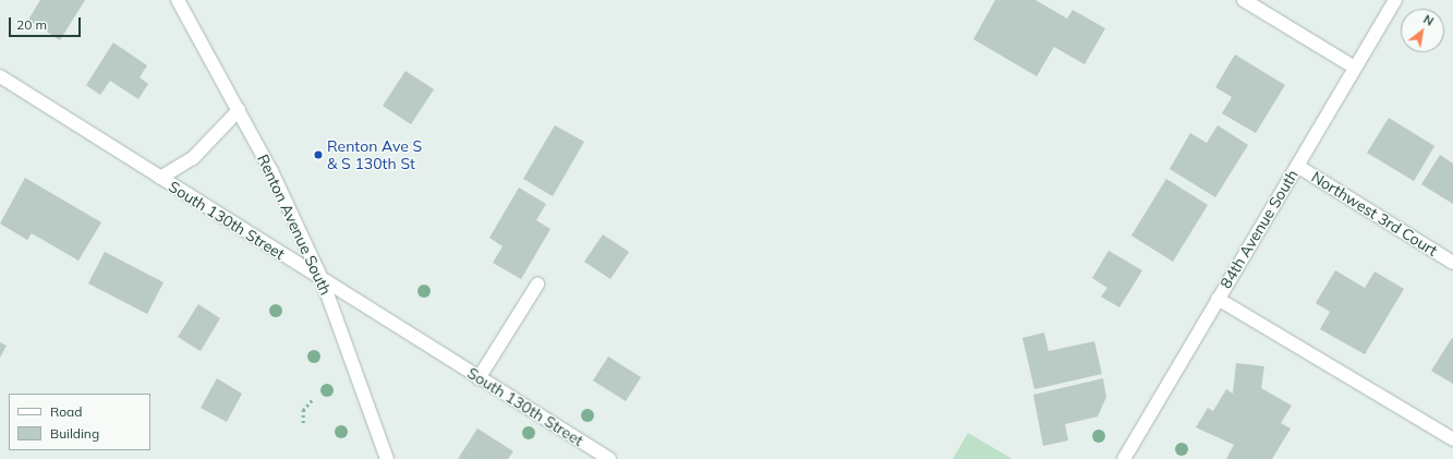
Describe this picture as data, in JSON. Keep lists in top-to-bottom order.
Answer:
{
  "streets": {
    "street": [
      "Northwest 3rd Court",
      "South 130th Street",
      "Renton Avenue South",
      "84th Avenue South"
    ]
  },
  "crossings": [
    ["Northwest 3rd Court", "84th Avenue South"],
    ["South 130th Street", "Renton Avenue South"]
  ],
  "places": ["Renton Ave S & S 130th St"],
  "legend": ["Road", "Building"],
  "scale_bar": "20 m",
  "north": "top right"
}
